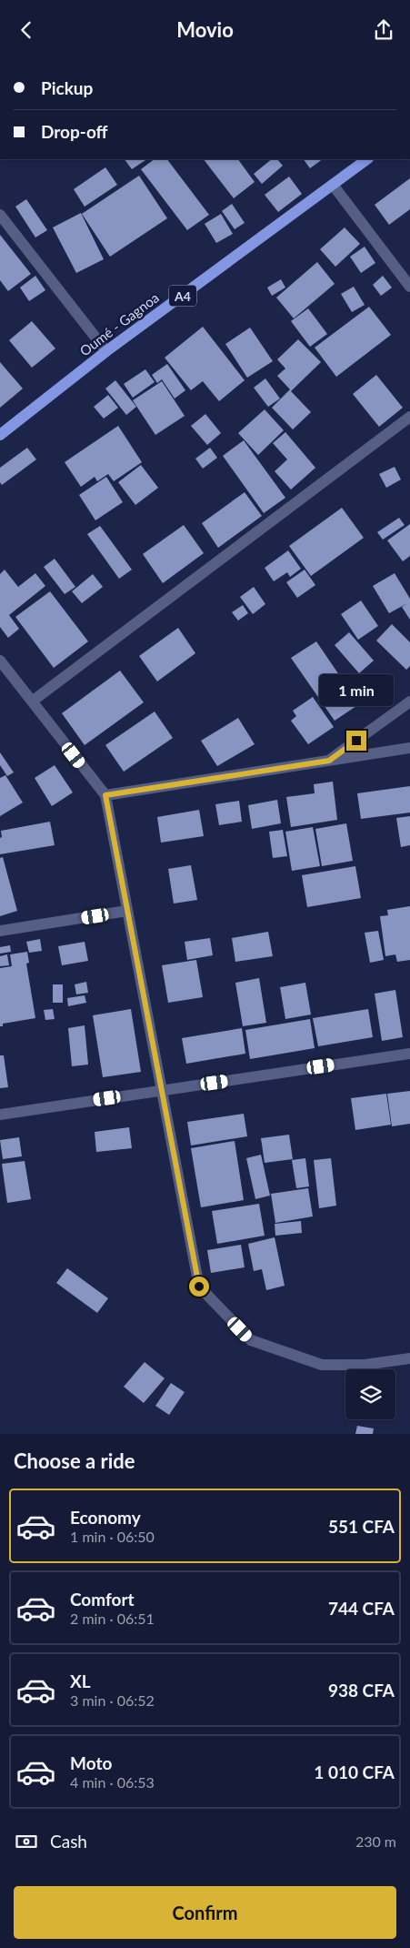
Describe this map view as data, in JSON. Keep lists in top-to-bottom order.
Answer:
{
  "streets": {
    "main road": ["A4", "Oumé - Gagnoa"]
  },
  "page": {
    "header": "Movio",
    "banner": ["Pickup", "Drop-off"],
    "bubble": "1 min",
    "heading": "Choose a ride",
    "list": [
      {
        "name": "Economy",
        "note": "1 min · 06:50",
        "value": "551 CFA"
      },
      {
        "name": "Comfort",
        "note": "2 min · 06:51",
        "value": "744 CFA"
      },
      {
        "name": "XL",
        "note": "3 min · 06:52",
        "value": "938 CFA"
      },
      {
        "name": "Moto",
        "note": "4 min · 06:53",
        "value": "1 010 CFA"
      }
    ],
    "pay": ["Cash", "230 m"],
    "buttons": "Confirm"
  }
}
